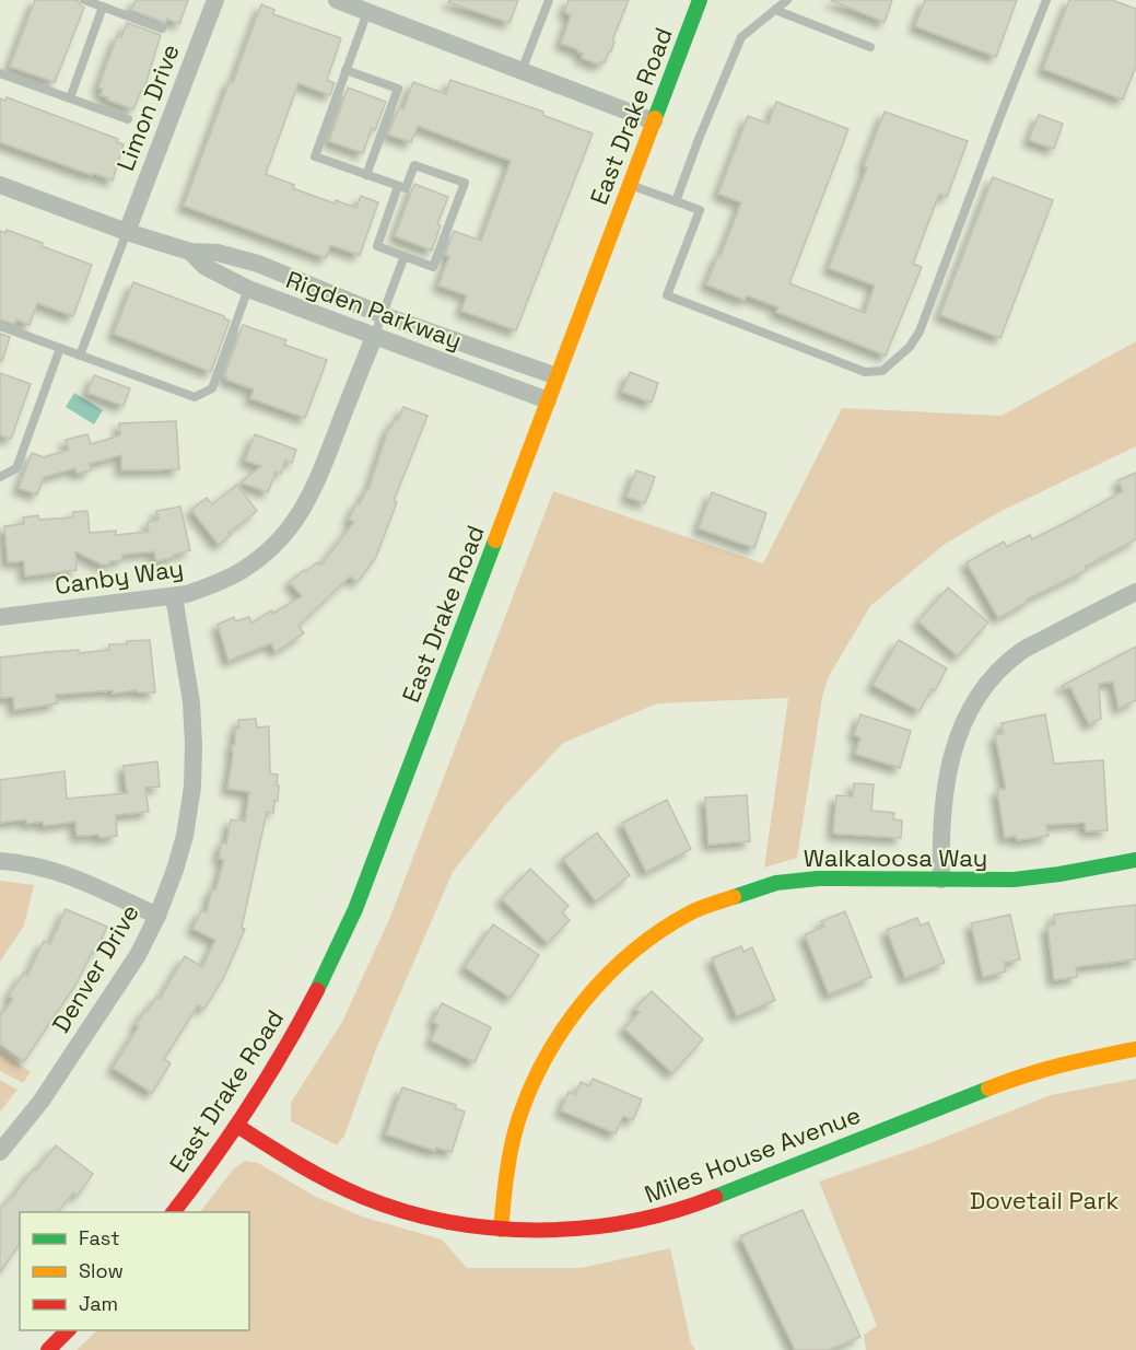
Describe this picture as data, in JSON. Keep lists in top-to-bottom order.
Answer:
{
  "streets": {
    "street": [
      "Limon Drive",
      "East Drake Road",
      "Rigden Parkway",
      "Canby Way",
      "Walkaloosa Way",
      "Denver Drive",
      "Miles House Avenue"
    ]
  },
  "crossings": [
    ["Limon Drive", "Rigden Parkway"],
    ["East Drake Road", "Rigden Parkway"],
    ["East Drake Road", "Miles House Avenue"],
    ["Rigden Parkway", "Canby Way"],
    ["Canby Way", "Denver Drive"],
    ["Walkaloosa Way", "Miles House Avenue"]
  ],
  "parks": ["Dovetail Park"],
  "legend": ["Fast", "Slow", "Jam"]
}
